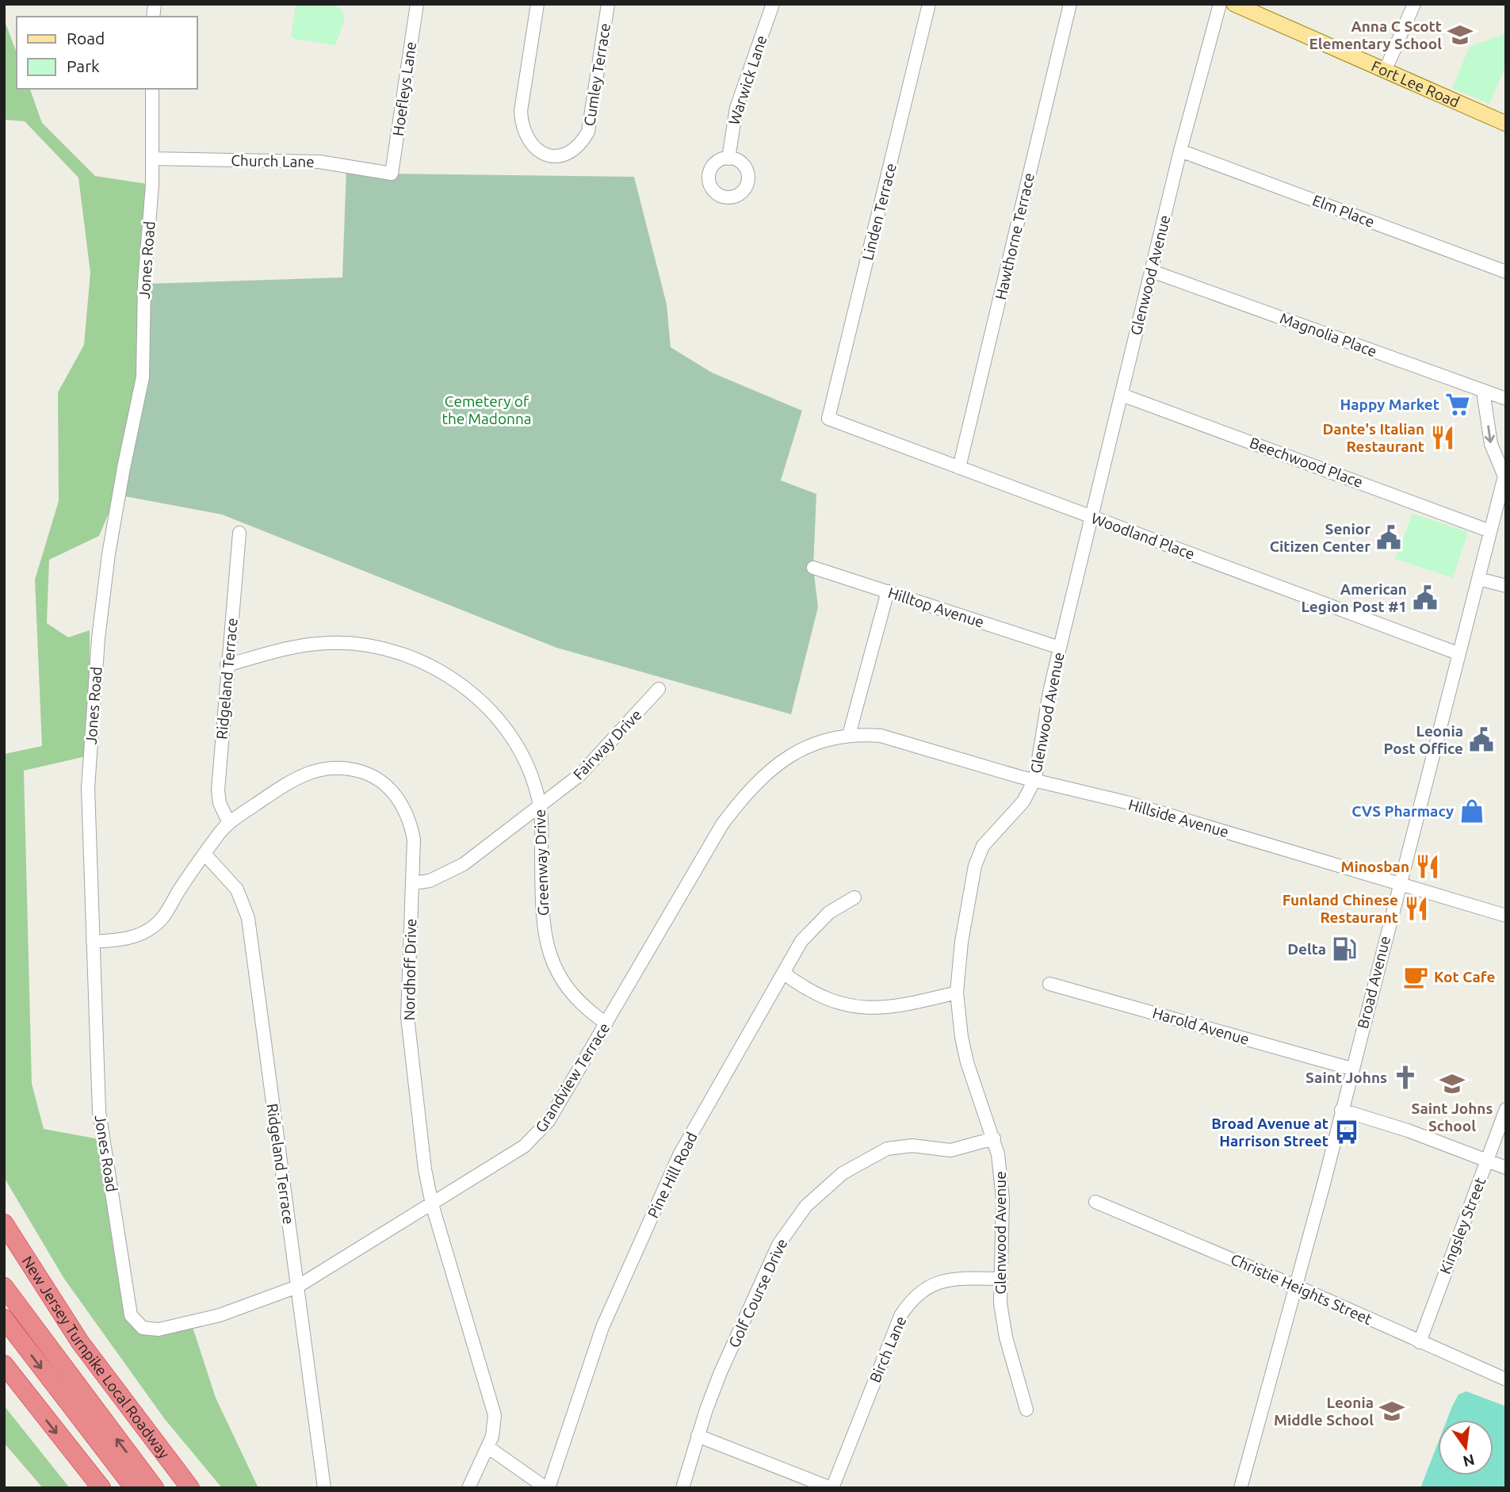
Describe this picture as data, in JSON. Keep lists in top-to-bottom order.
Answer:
{
  "streets": {
    "highway": ["New Jersey Turnpike Local Roadway"],
    "main road": ["Fort Lee Road"],
    "street": [
      "Cumley Terrace",
      "Warwick Lane",
      "Hoefleys Lane",
      "Church Lane",
      "Elm Place",
      "Linden Terrace",
      "Hawthorne Terrace",
      "Jones Road",
      "Glenwood Avenue",
      "Magnolia Place",
      "Beechwood Place",
      "Woodland Place",
      "Hilltop Avenue",
      "Ridgeland Terrace",
      "Fairway Drive",
      "Hillside Avenue",
      "Greenway Drive",
      "Nordhoff Drive",
      "Broad Avenue",
      "Harold Avenue",
      "Grandview Terrace",
      "Pine Hill Road",
      "Kingsley Street",
      "Christie Heights Street",
      "Golf Course Drive",
      "Birch Lane"
    ]
  },
  "crossings": [
    ["Hoefleys Lane", "Church Lane"],
    ["Church Lane", "Jones Road"],
    ["Elm Place", "Glenwood Avenue"],
    ["Linden Terrace", "Woodland Place"],
    ["Hawthorne Terrace", "Woodland Place"],
    ["Jones Road", "Nordhoff Drive"],
    ["Jones Road", "Grandview Terrace"],
    ["Glenwood Avenue", "Magnolia Place"],
    ["Glenwood Avenue", "Beechwood Place"],
    ["Glenwood Avenue", "Woodland Place"],
    ["Glenwood Avenue", "Hilltop Avenue"],
    ["Glenwood Avenue", "Hillside Avenue"],
    ["Glenwood Avenue", "Golf Course Drive"],
    ["Glenwood Avenue", "Birch Lane"],
    ["Magnolia Place", "Broad Avenue"],
    ["Beechwood Place", "Broad Avenue"],
    ["Woodland Place", "Broad Avenue"],
    ["Ridgeland Terrace", "Greenway Drive"],
    ["Ridgeland Terrace", "Nordhoff Drive"],
    ["Ridgeland Terrace", "Grandview Terrace"],
    ["Fairway Drive", "Greenway Drive"],
    ["Fairway Drive", "Nordhoff Drive"],
    ["Hillside Avenue", "Broad Avenue"],
    ["Hillside Avenue", "Grandview Terrace"],
    ["Greenway Drive", "Grandview Terrace"],
    ["Nordhoff Drive", "Grandview Terrace"],
    ["Broad Avenue", "Harold Avenue"],
    ["Broad Avenue", "Christie Heights Street"],
    ["Kingsley Street", "Christie Heights Street"]
  ],
  "parks": ["Cemetery of the Madonna"],
  "places": {
    "school or university": ["Anna C Scott Elementary School", "Saint Johns School", "Leonia Middle School"],
    "supermarket": ["Happy Market"],
    "restaurant": ["Dante's Italian Restaurant", "Minosban", "Funland Chinese Restaurant"],
    "public building": ["Senior Citizen Center", "American Legion Post #1", "Leonia Post Office"],
    "shop": ["CVS Pharmacy"],
    "fuel station": ["Delta"],
    "cafe": ["Kot Cafe"],
    "church": ["Saint Johns"],
    "bus stop": ["Broad Avenue at Harrison Street"]
  },
  "legend": ["Road", "Park"],
  "north": "bottom"
}
